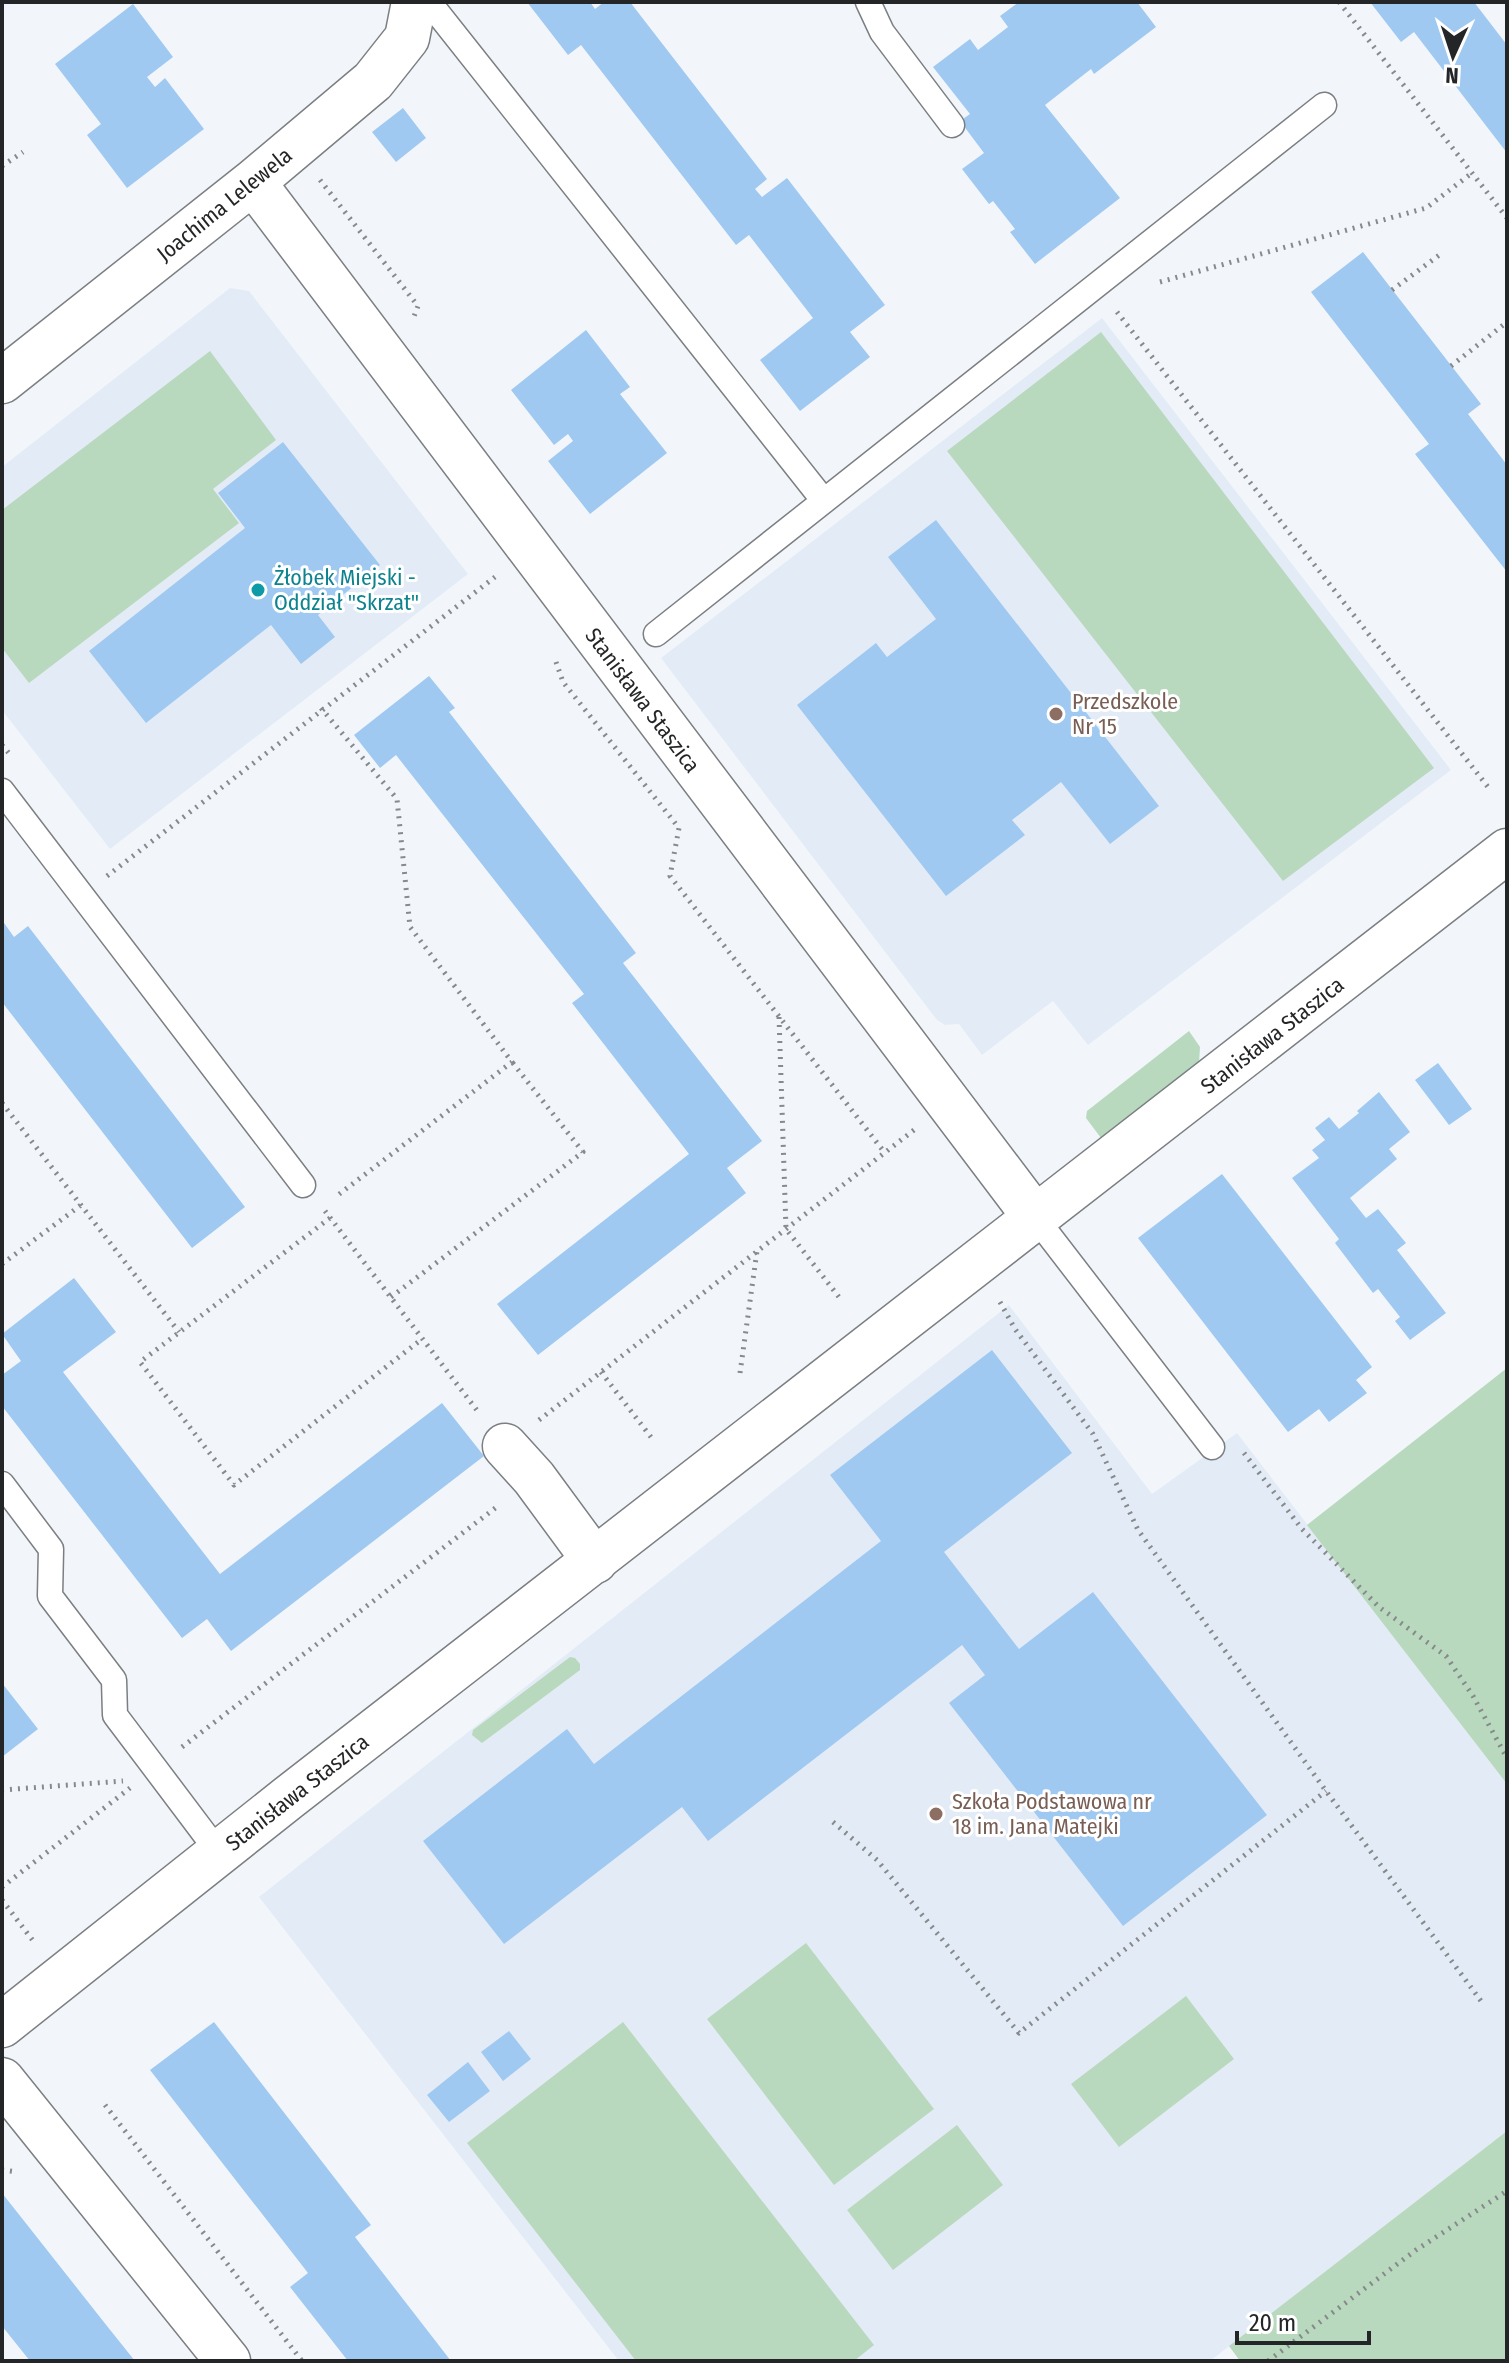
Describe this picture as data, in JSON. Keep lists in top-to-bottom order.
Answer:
{
  "streets": {
    "street": ["Joachima Lelewela", "Stanisława Staszica"]
  },
  "crossings": [
    ["Joachima Lelewela", "Stanisława Staszica"]
  ],
  "places": ["Żłobek Miejski - Oddział \"Skrzat\"", "Przedszkole Nr 15", "Szkoła Podstawowa nr 18 im. Jana Matejki"],
  "scale_bar": "20 m",
  "north": "bottom"
}
